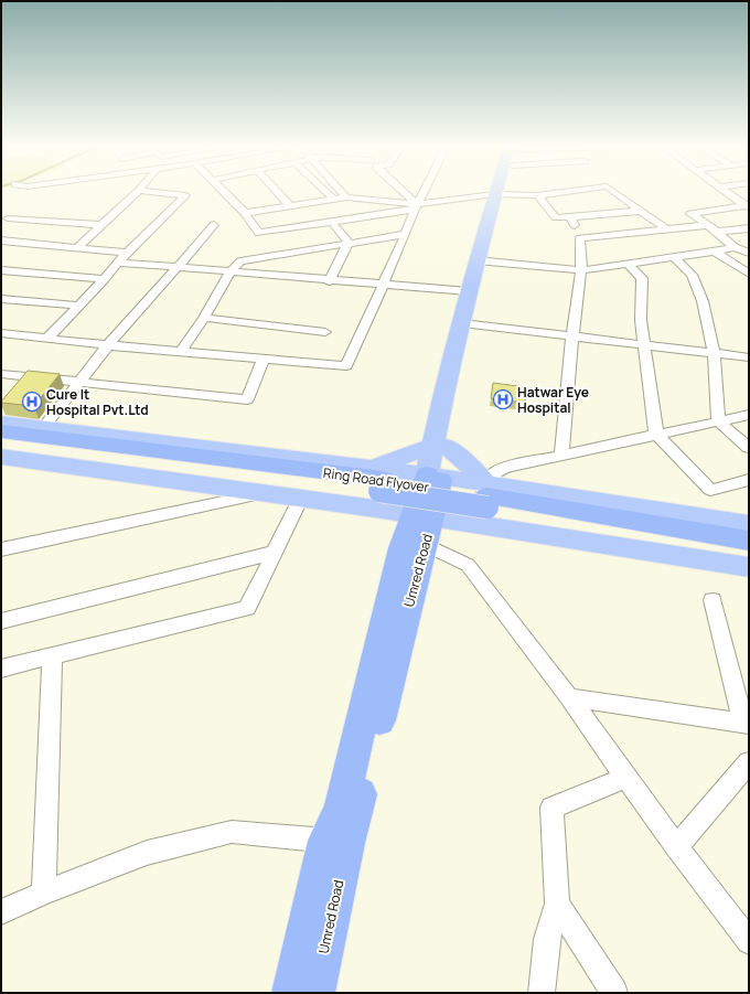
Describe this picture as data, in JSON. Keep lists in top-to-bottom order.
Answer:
{
  "streets": {
    "highway": ["Ring Road Flyover", "Umred Road"]
  },
  "places": {
    "hospital": ["Hatwar Eye Hospital", "Cure It Hospital Pvt.Ltd"]
  }
}
